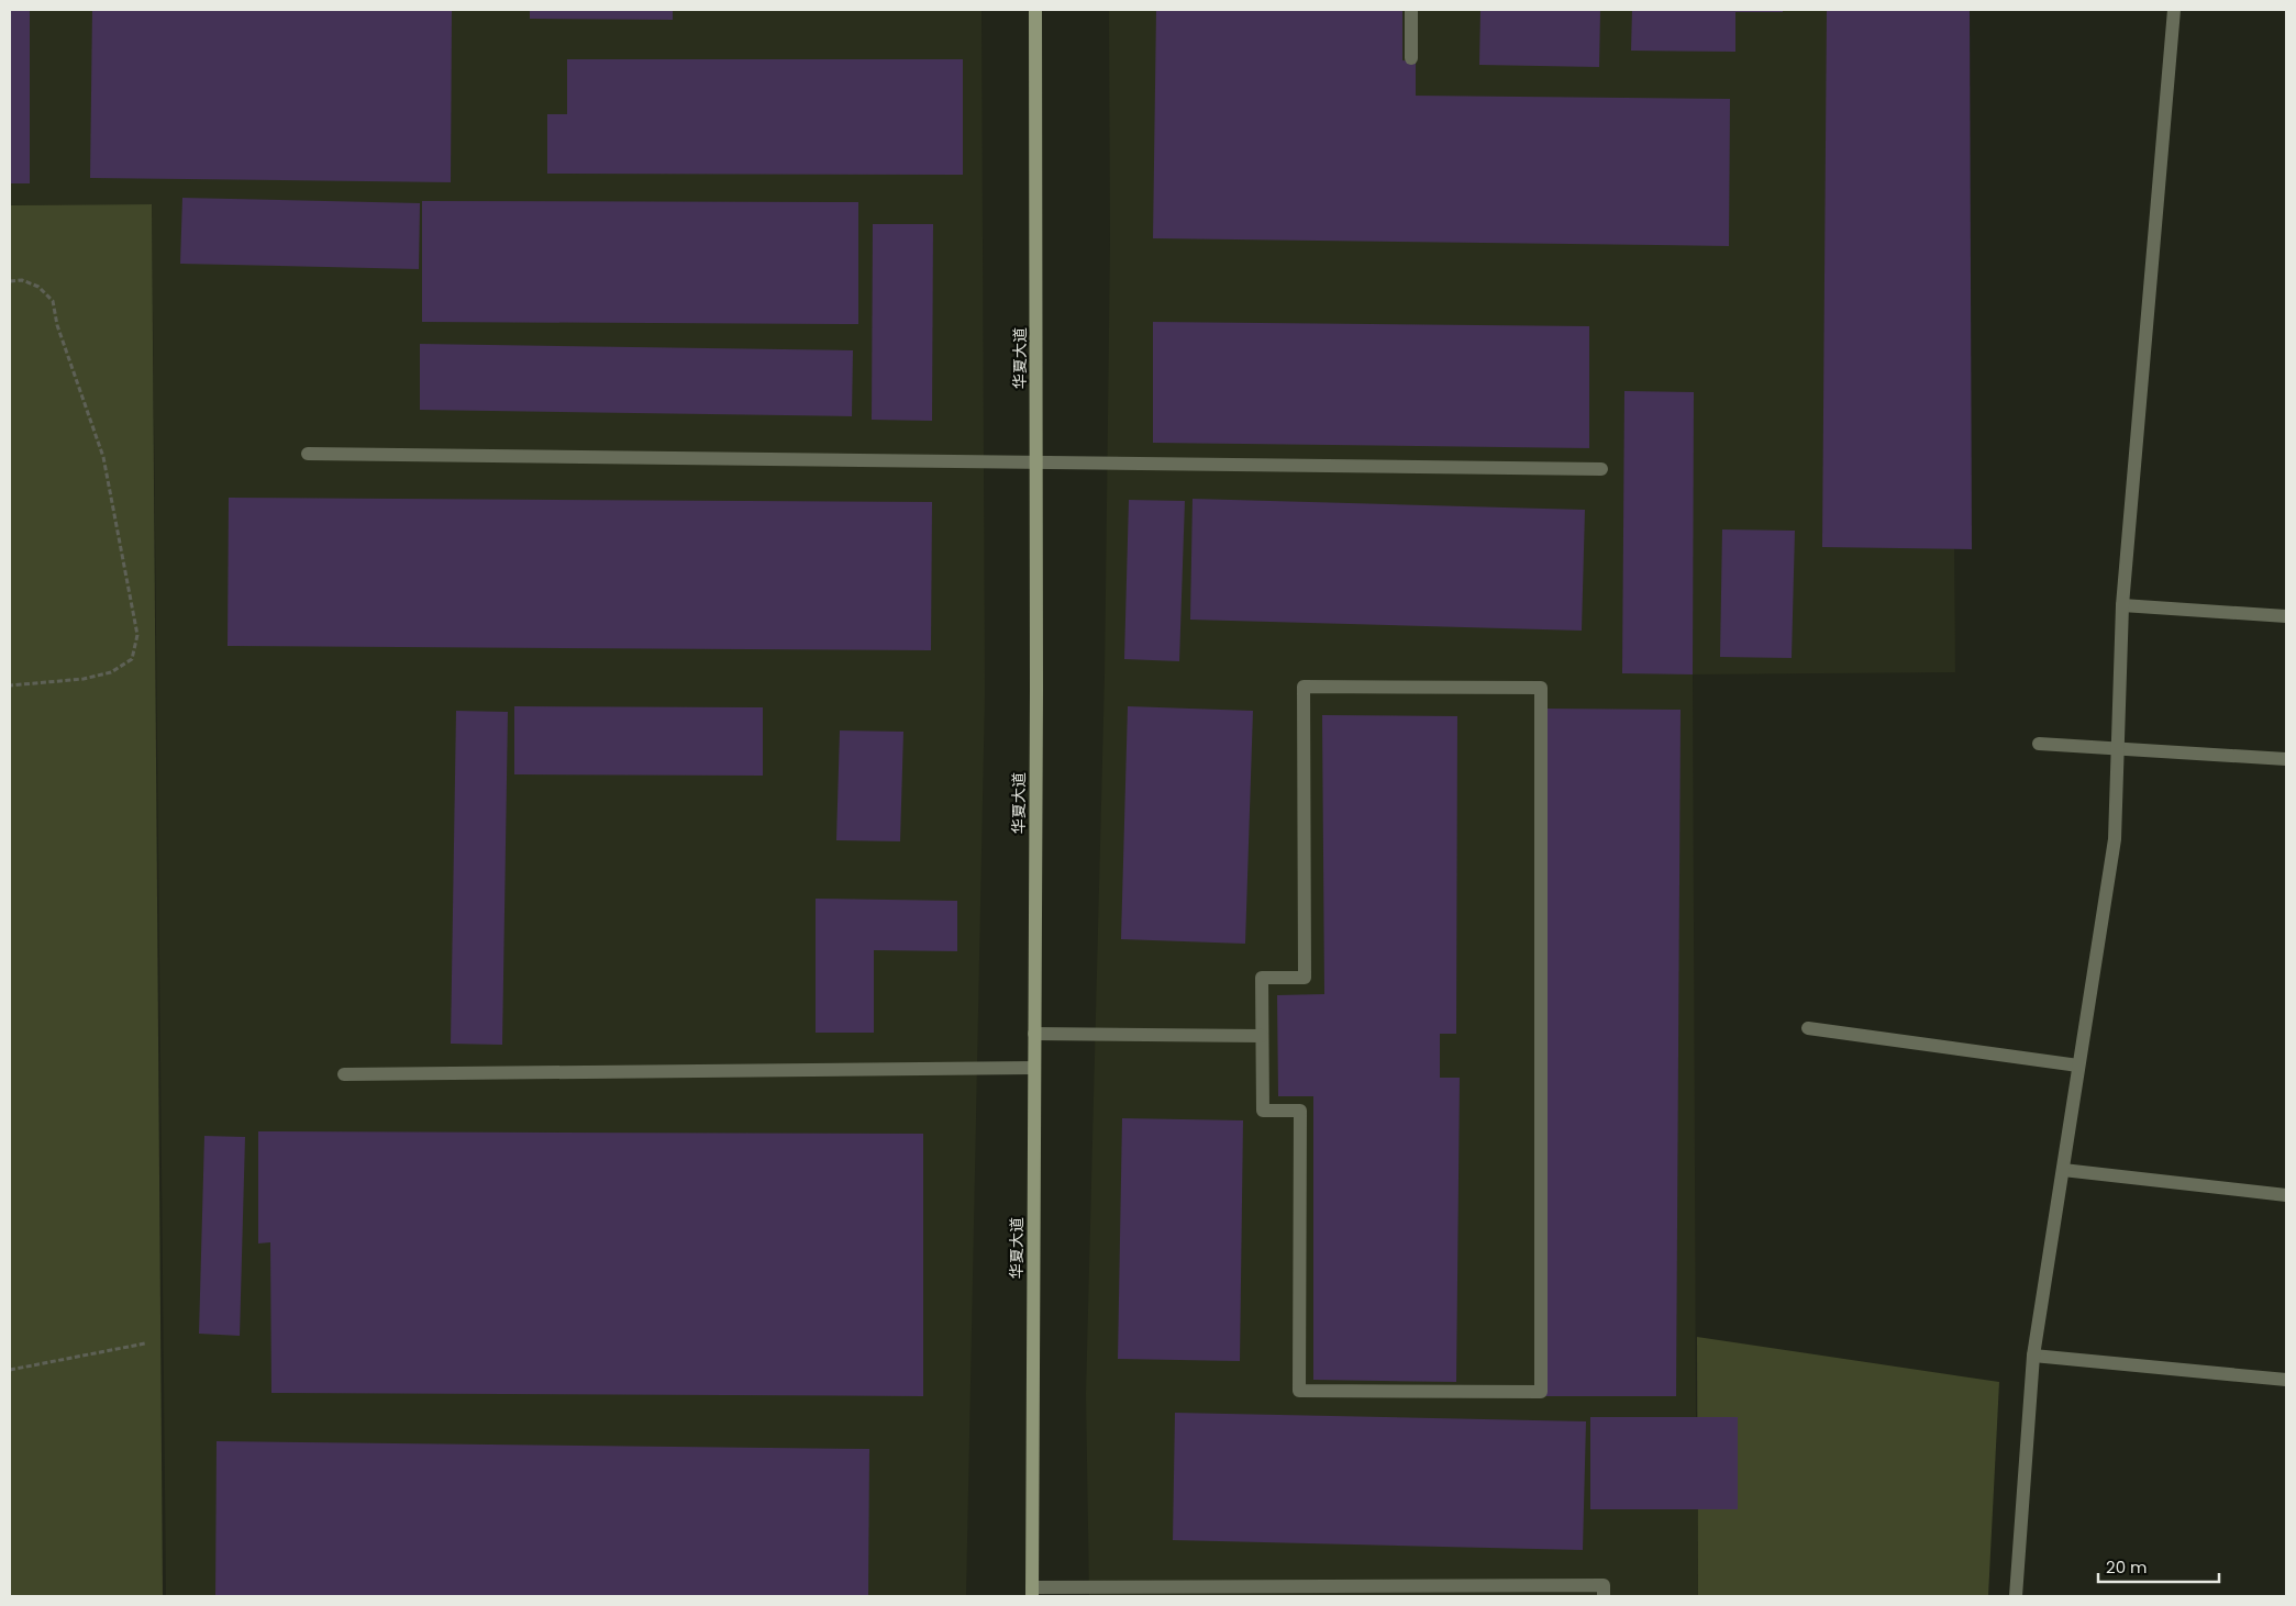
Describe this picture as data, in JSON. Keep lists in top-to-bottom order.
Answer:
{
  "streets": {
    "street": ["华夏大道"]
  },
  "scale_bar": "20 m"
}
